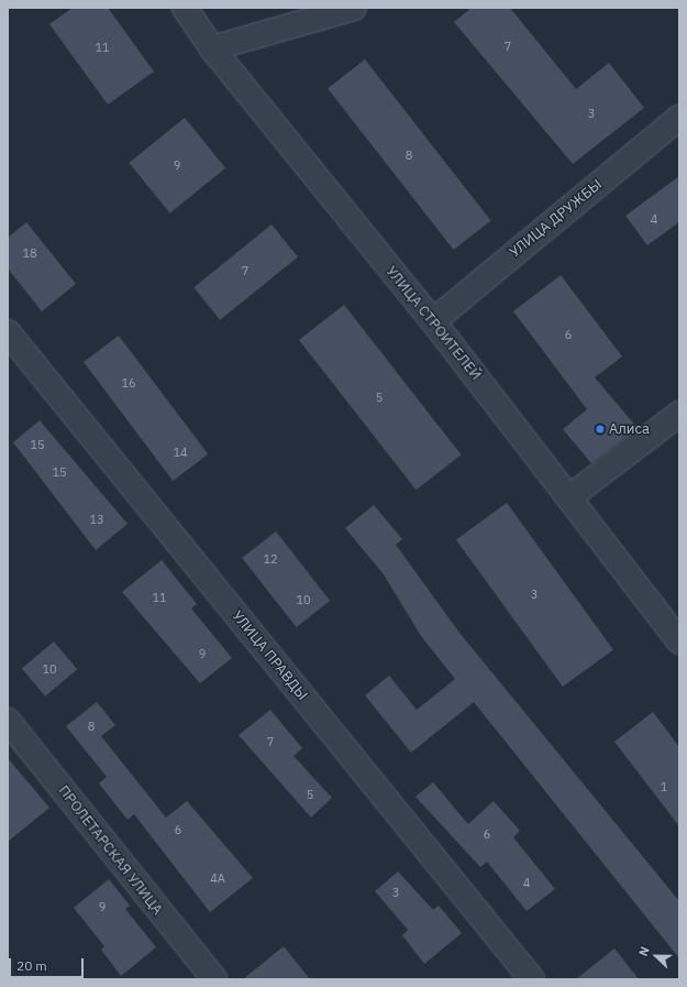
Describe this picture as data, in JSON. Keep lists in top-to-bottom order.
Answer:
{
  "streets": {
    "street": [
      "УЛИЦА ДРУЖБЫ",
      "УЛИЦА СТРОИТЕЛЕЙ",
      "УЛИЦА ПРАВДЫ",
      "ПРОЛЕТАРСКАЯ УЛИЦА"
    ]
  },
  "crossings": [
    ["УЛИЦА ДРУЖБЫ", "УЛИЦА СТРОИТЕЛЕЙ"]
  ],
  "places": ["Алиса"],
  "house_numbers": [
    "7",
    "11",
    "3",
    "8",
    "9",
    "4",
    "18",
    "7",
    "6",
    "16",
    "5",
    "15",
    "14",
    "15",
    "13",
    "12",
    "3",
    "11",
    "10",
    "9",
    "10",
    "8",
    "7",
    "1",
    "5",
    "6",
    "6",
    "4А",
    "4",
    "3",
    "9"
  ],
  "scale_bar": "20 m",
  "north": "left"
}
